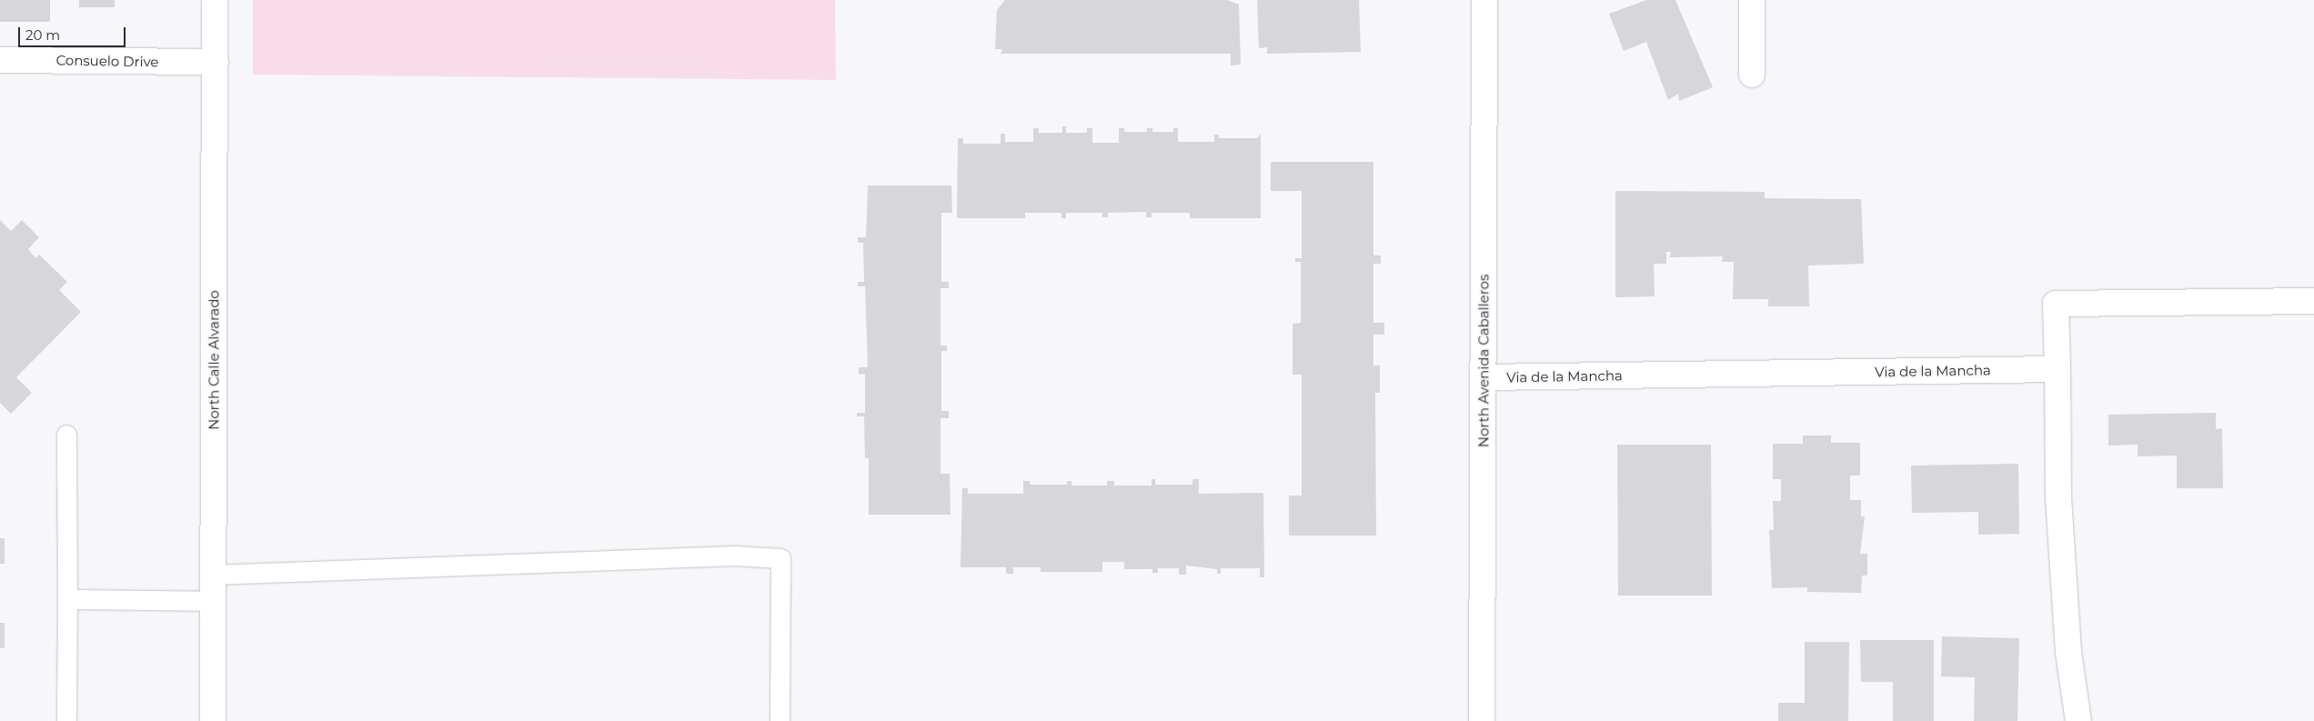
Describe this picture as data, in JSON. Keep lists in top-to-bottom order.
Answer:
{
  "streets": {
    "street": [
      "Consuelo Drive",
      "North Calle Alvarado",
      "North Avenida Caballeros",
      "Via de la Mancha"
    ]
  },
  "crossings": [
    ["Consuelo Drive", "North Calle Alvarado"],
    ["North Avenida Caballeros", "Via de la Mancha"]
  ],
  "scale_bar": "20 m"
}
